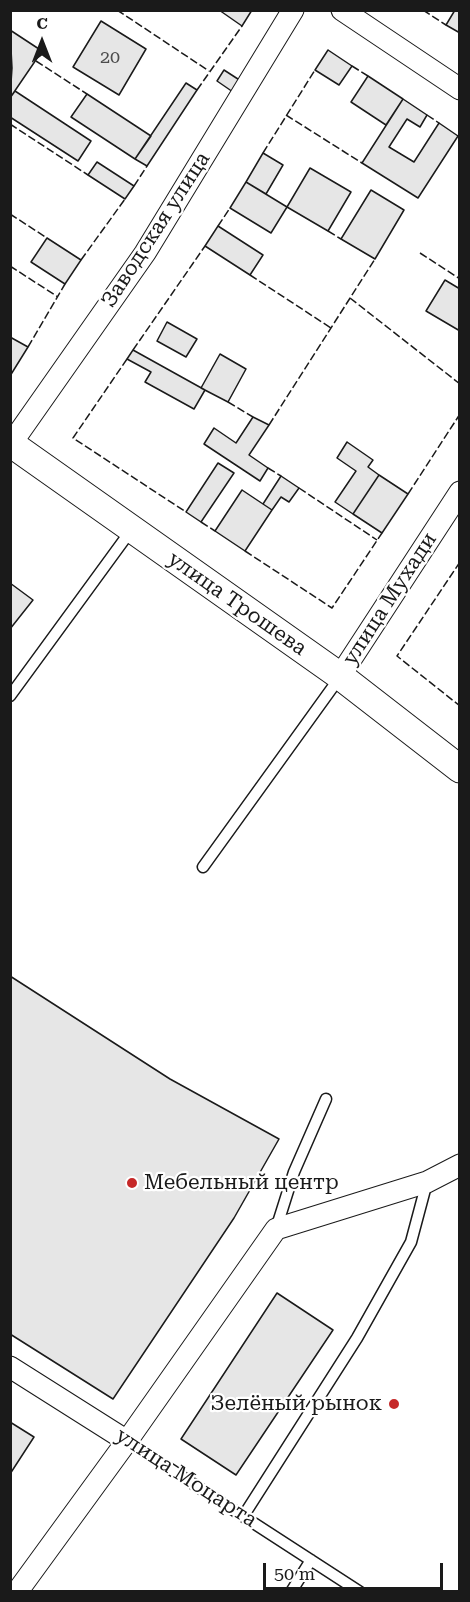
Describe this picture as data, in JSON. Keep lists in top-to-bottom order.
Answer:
{
  "streets": {
    "street": [
      "Заводская улица",
      "улица Мухади",
      "улица Трошева",
      "улица Моцарта"
    ]
  },
  "crossings": [
    ["Заводская улица", "улица Трошева"],
    ["улица Мухади", "улица Трошева"]
  ],
  "places": ["Мебельный центр", "Зелёный рынок"],
  "house_numbers": ["20"],
  "scale_bar": "50 m",
  "north": "top"
}
